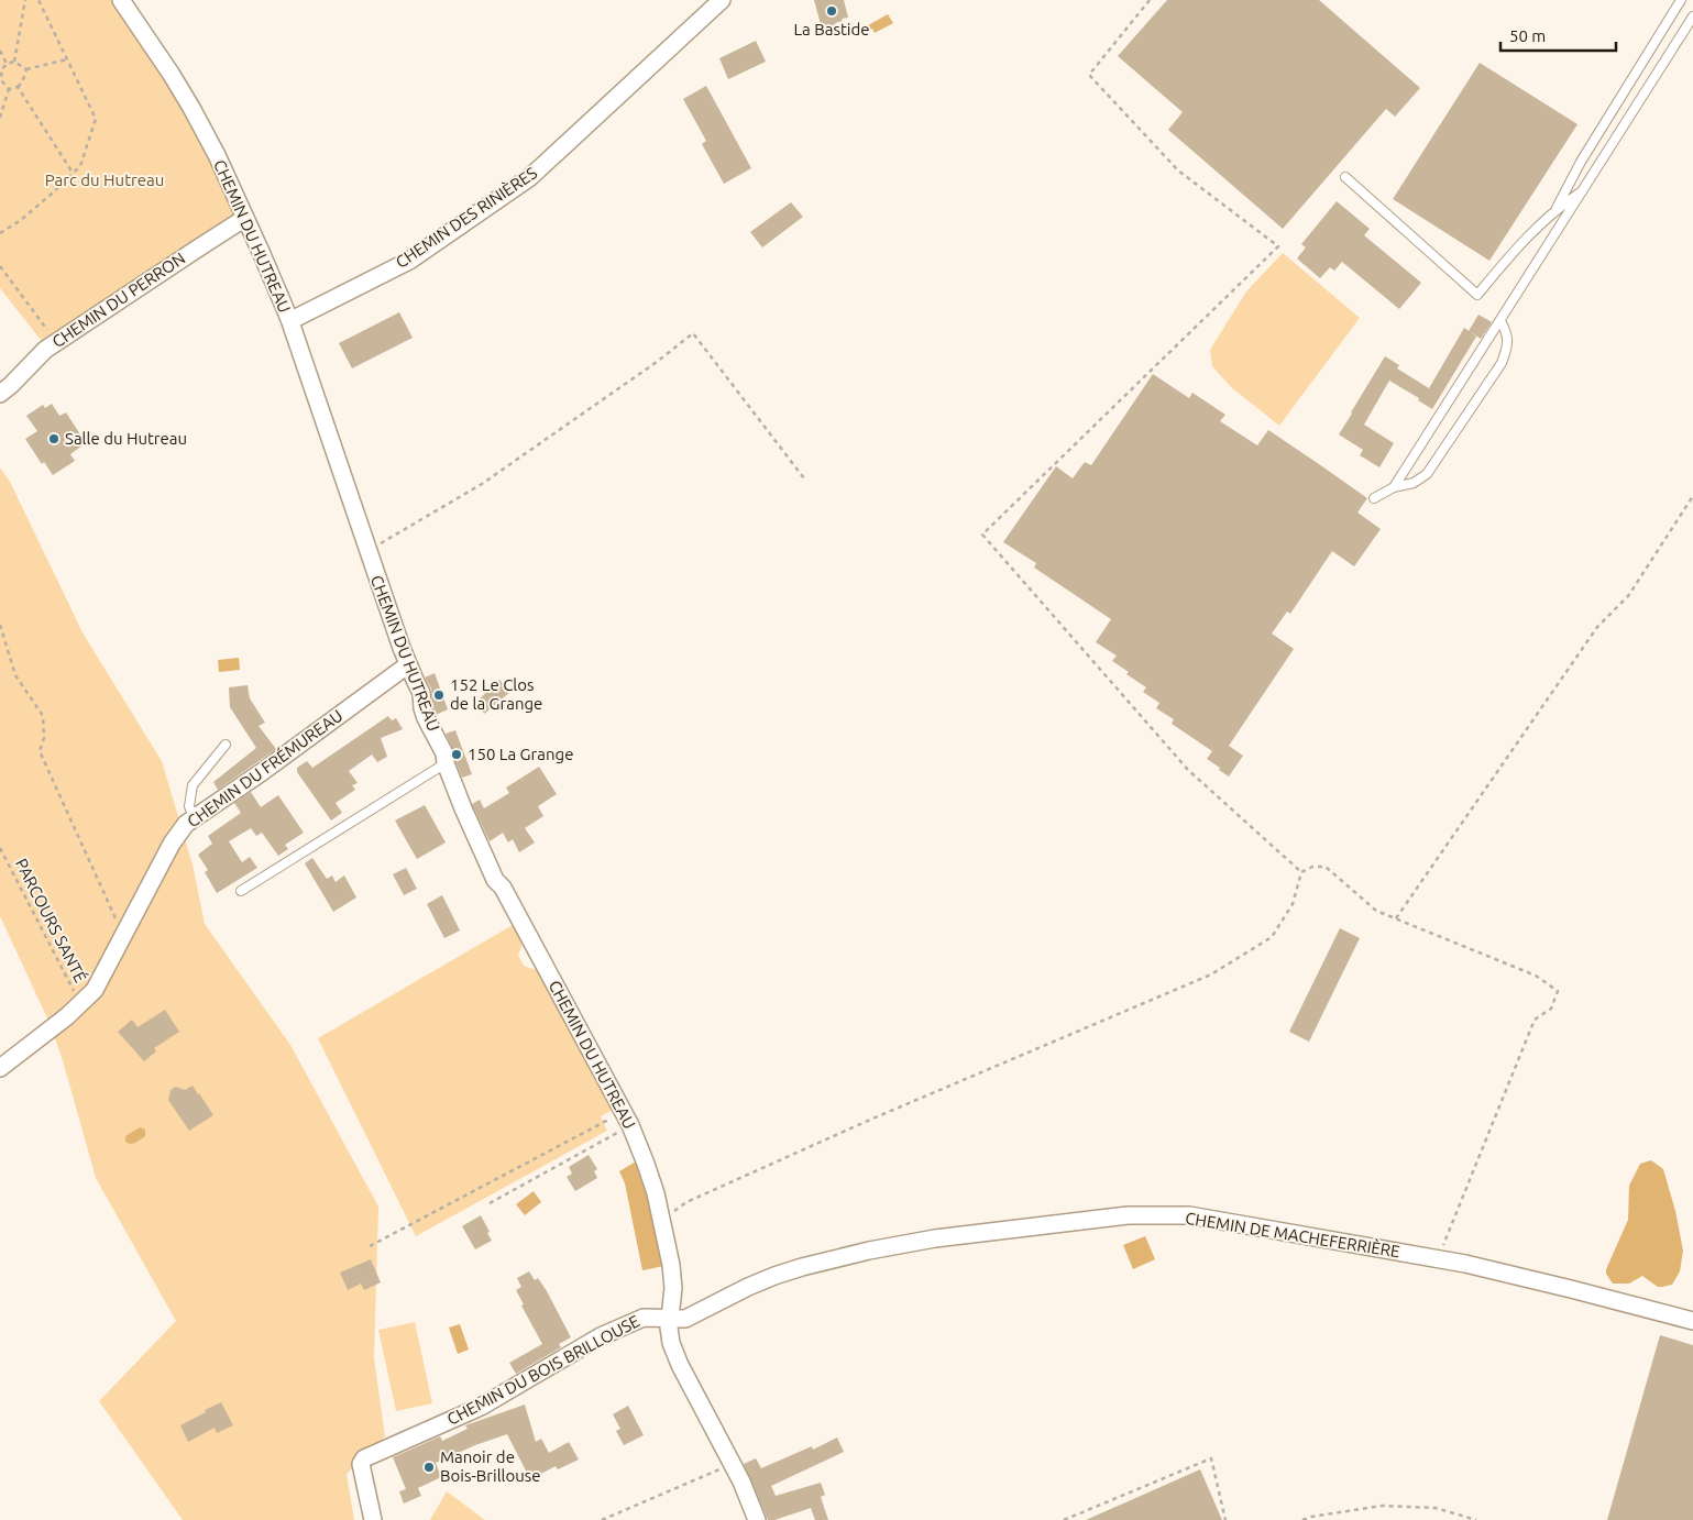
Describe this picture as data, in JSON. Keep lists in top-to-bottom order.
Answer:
{
  "streets": {
    "street": [
      "CHEMIN DES RINIÈRES",
      "CHEMIN DU HUTREAU",
      "CHEMIN DU PERRON",
      "CHEMIN DU FRÉMUREAU",
      "CHEMIN DE MACHEFERRIÈRE",
      "CHEMIN DU BOIS BRILLOUSE"
    ],
    "path": ["PARCOURS SANTÉ"]
  },
  "crossings": [
    ["CHEMIN DES RINIÈRES", "CHEMIN DU HUTREAU"],
    ["CHEMIN DU HUTREAU", "CHEMIN DU PERRON"],
    ["CHEMIN DU HUTREAU", "CHEMIN DU FRÉMUREAU"],
    ["CHEMIN DU HUTREAU", "CHEMIN DE MACHEFERRIÈRE"],
    ["CHEMIN DU HUTREAU", "CHEMIN DU BOIS BRILLOUSE"],
    ["CHEMIN DU FRÉMUREAU", "PARCOURS SANTÉ"],
    ["CHEMIN DE MACHEFERRIÈRE", "CHEMIN DU BOIS BRILLOUSE"]
  ],
  "parks": ["Parc du Hutreau"],
  "places": [
    "La Bastide",
    "Salle du Hutreau",
    "152 Le Clos de la Grange",
    "150 La Grange",
    "Manoir de Bois-Brillouse"
  ],
  "scale_bar": "50 m"
}
